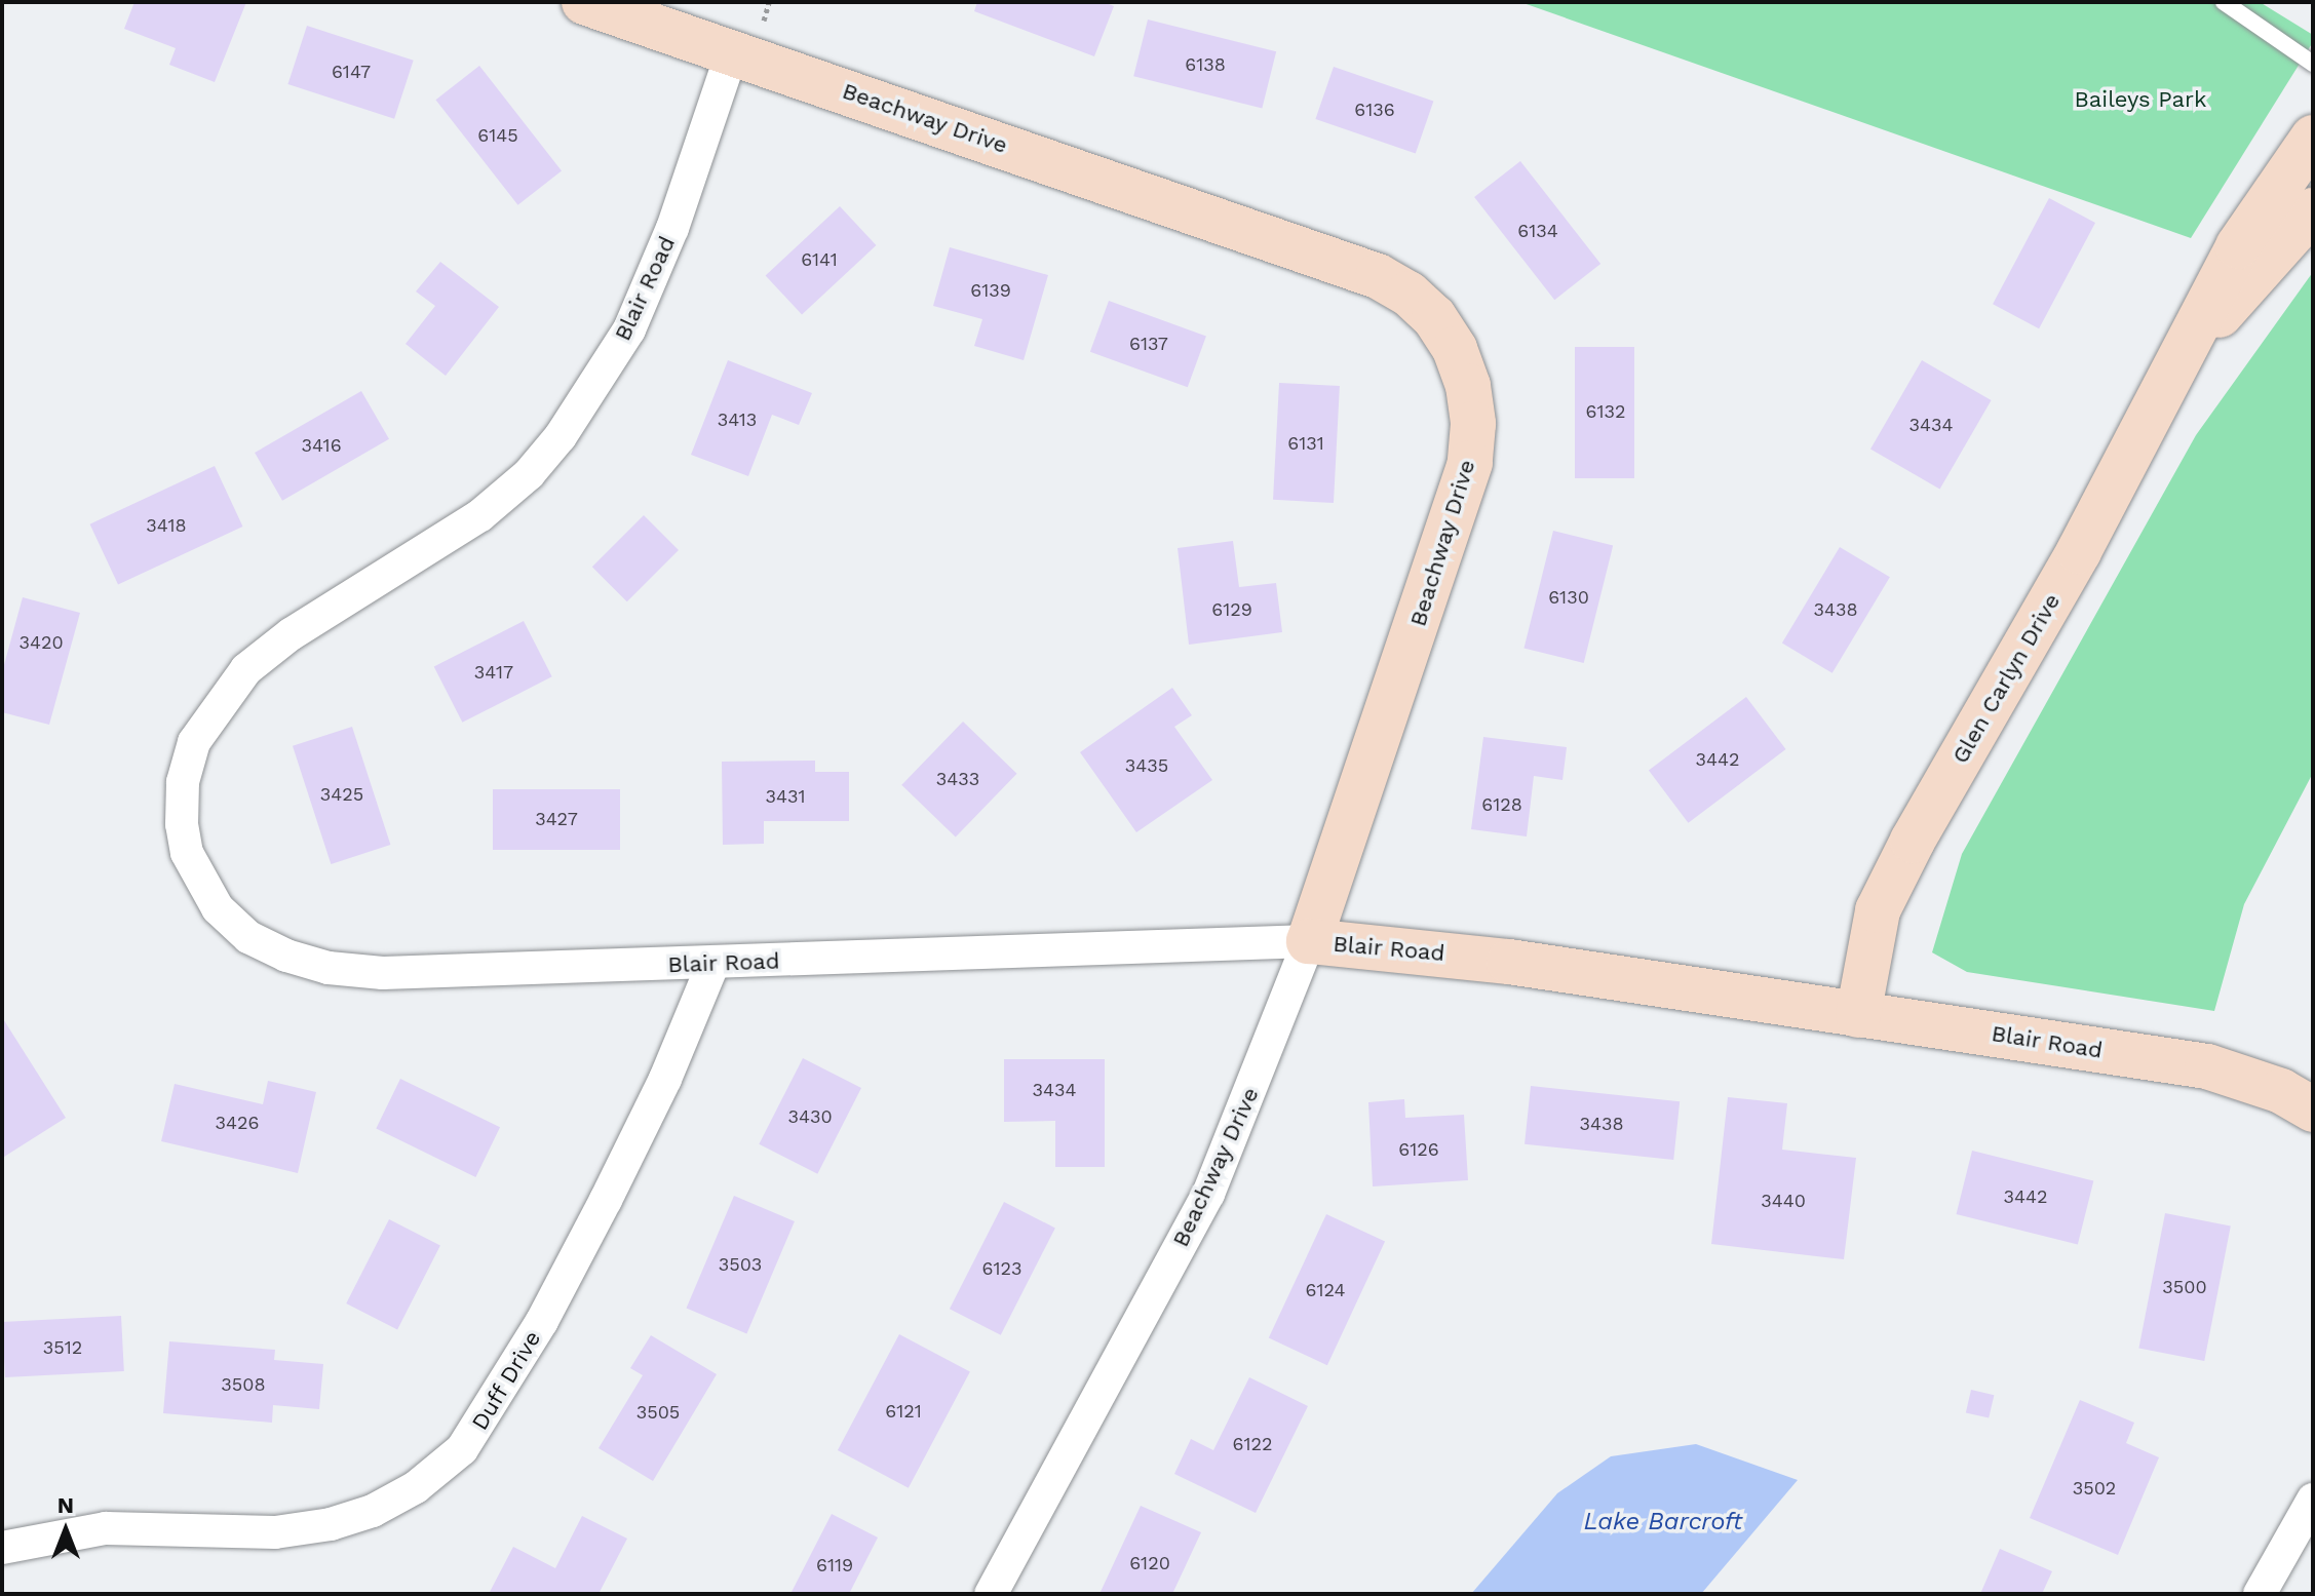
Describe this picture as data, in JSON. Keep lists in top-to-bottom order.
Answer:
{
  "streets": {
    "street": [
      "Beachway Drive",
      "Blair Road",
      "Glen Carlyn Drive",
      "Duff Drive"
    ]
  },
  "crossings": [
    ["Beachway Drive", "Blair Road"],
    ["Blair Road", "Glen Carlyn Drive"],
    ["Blair Road", "Duff Drive"]
  ],
  "water": ["Lake Barcroft"],
  "parks": ["Baileys Park"],
  "house_numbers": [
    "6138",
    "6147",
    "6136",
    "6145",
    "6134",
    "6141",
    "6139",
    "6137",
    "6132",
    "3413",
    "3434",
    "6131",
    "3416",
    "3418",
    "6130",
    "6129",
    "3438",
    "3420",
    "3417",
    "3442",
    "3435",
    "3433",
    "3425",
    "3431",
    "6128",
    "3427",
    "3434",
    "3430",
    "3426",
    "3438",
    "6126",
    "3442",
    "3440",
    "3503",
    "6123",
    "3500",
    "6124",
    "3512",
    "3508",
    "6121",
    "3505",
    "6122",
    "3502",
    "6120",
    "6119"
  ],
  "north": "top"
}
